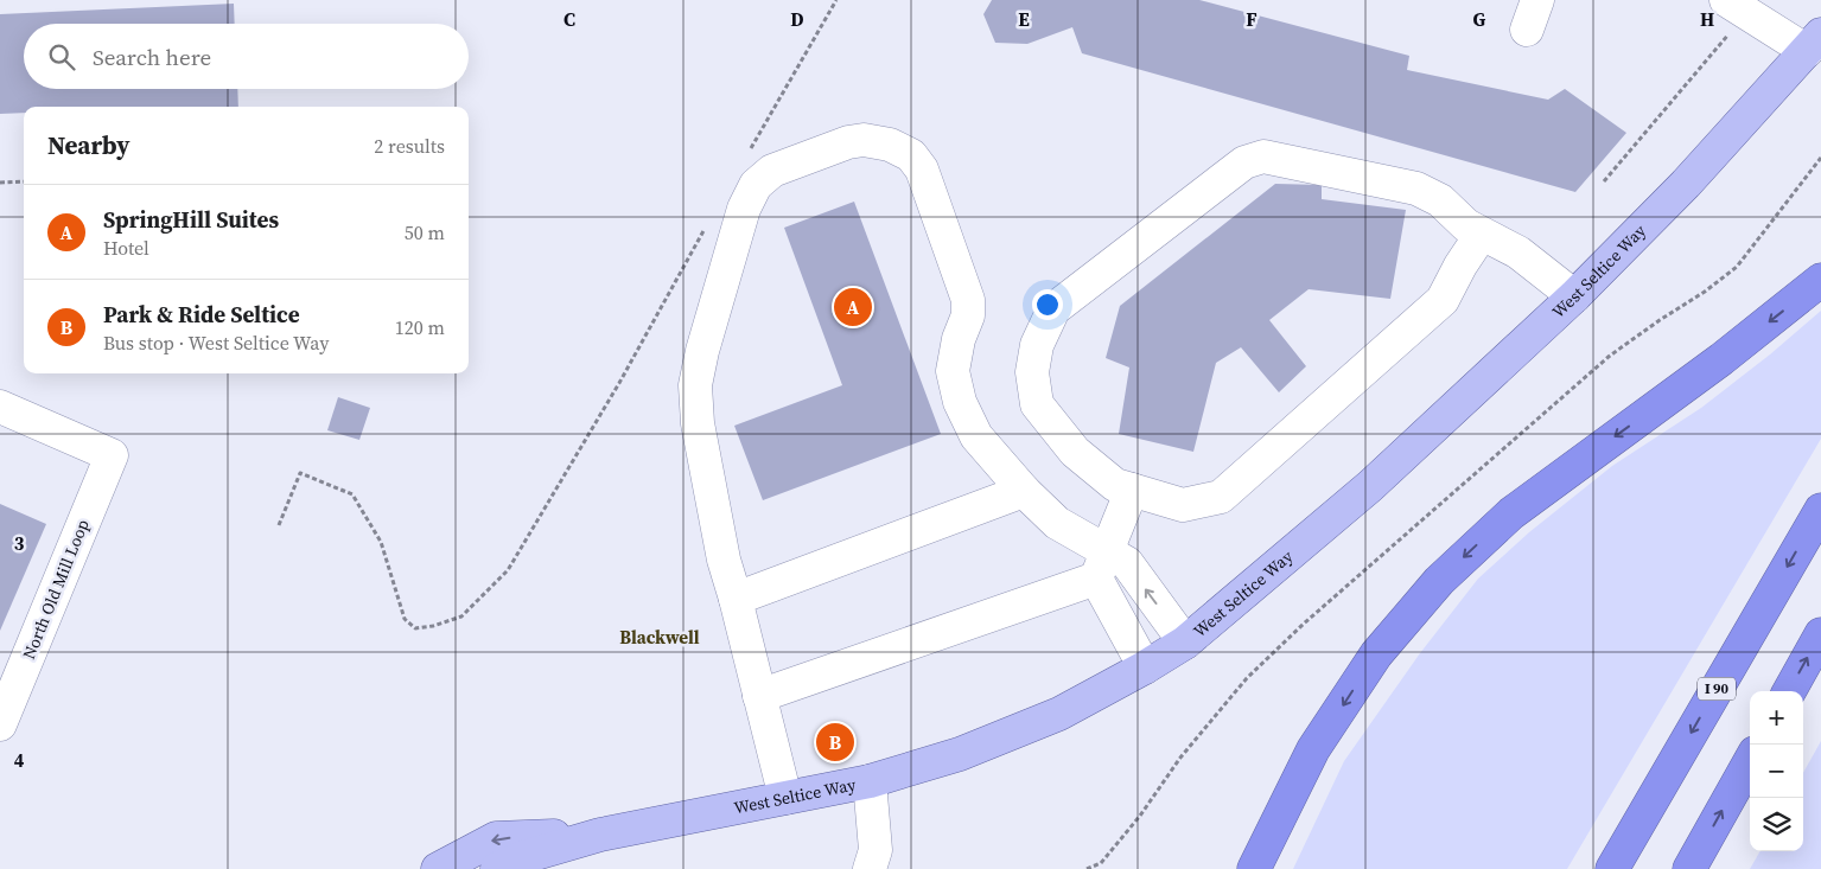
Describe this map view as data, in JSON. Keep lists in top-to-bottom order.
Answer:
{
  "streets": {
    "highway": ["I 90"],
    "main road": ["West Seltice Way"],
    "lane": ["North Old Mill Loop"]
  },
  "districts": ["Blackwell"],
  "page": {
    "search": "Search here",
    "heading": ["Nearby", "2 results"],
    "list": [
      {
        "mark": "A",
        "name": "SpringHill Suites",
        "note": "Hotel",
        "value": "50 m"
      },
      {
        "mark": "B",
        "name": "Park & Ride Seltice",
        "note": "Bus stop · West Seltice Way",
        "value": "120 m"
      }
    ],
    "pins": ["A", "B"],
    "map_buttons": ["+", "−"]
  },
  "grid": {
    "columns": [
      "C",
      "D",
      "E",
      "F",
      "G",
      "H"
    ],
    "rows": ["3", "4"]
  }
}
